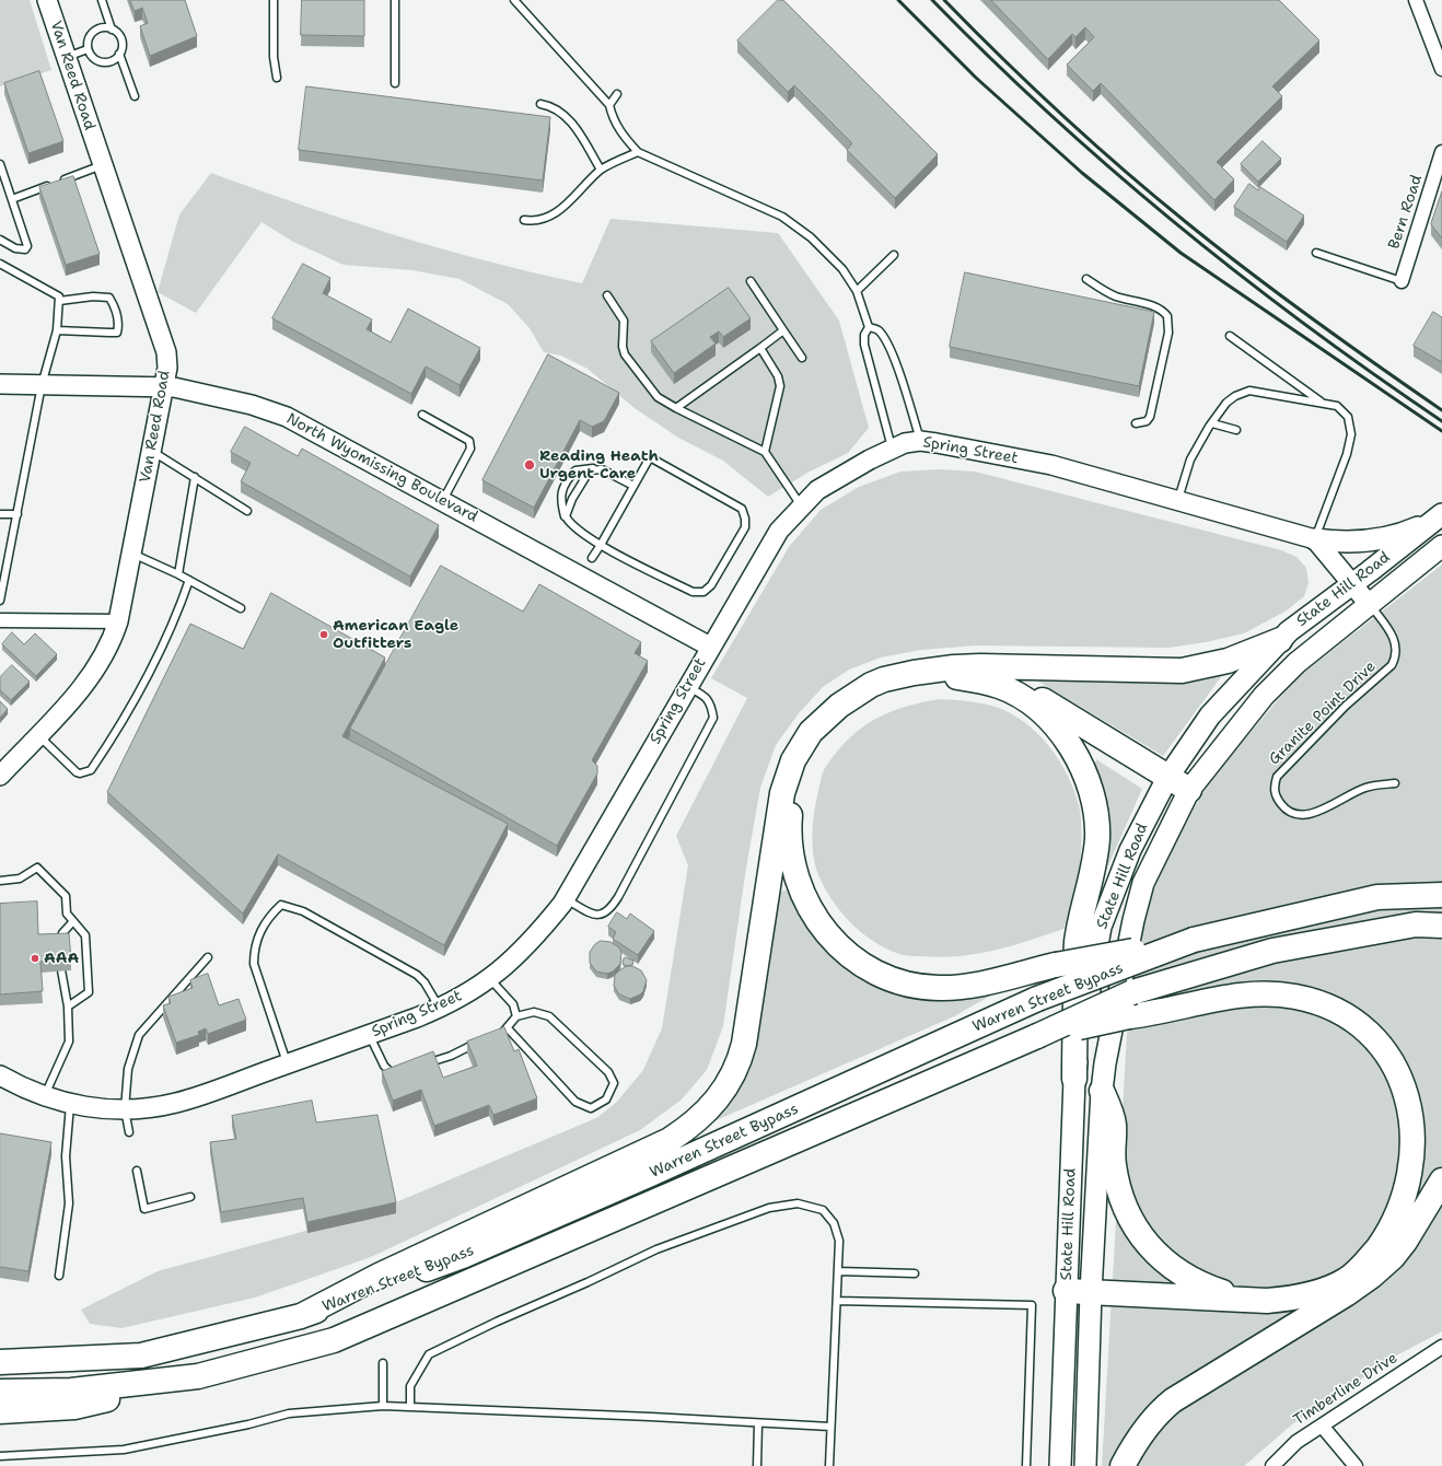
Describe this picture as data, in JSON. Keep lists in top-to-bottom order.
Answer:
{
  "streets": {
    "highway": ["Warren Street Bypass"],
    "main road": ["State Hill Road"],
    "street": [
      "Van Reed Road",
      "Bern Road",
      "Spring Street",
      "North Wyomissing Boulevard",
      "Timberline Drive"
    ],
    "lane": ["Granite Point Drive"]
  },
  "crossings": [
    ["Van Reed Road", "North Wyomissing Boulevard"],
    ["Spring Street", "North Wyomissing Boulevard"],
    ["State Hill Road", "Granite Point Drive"]
  ],
  "places": ["Reading Heath Urgent Care", "American Eagle Outfitters", "AAA"]
}
